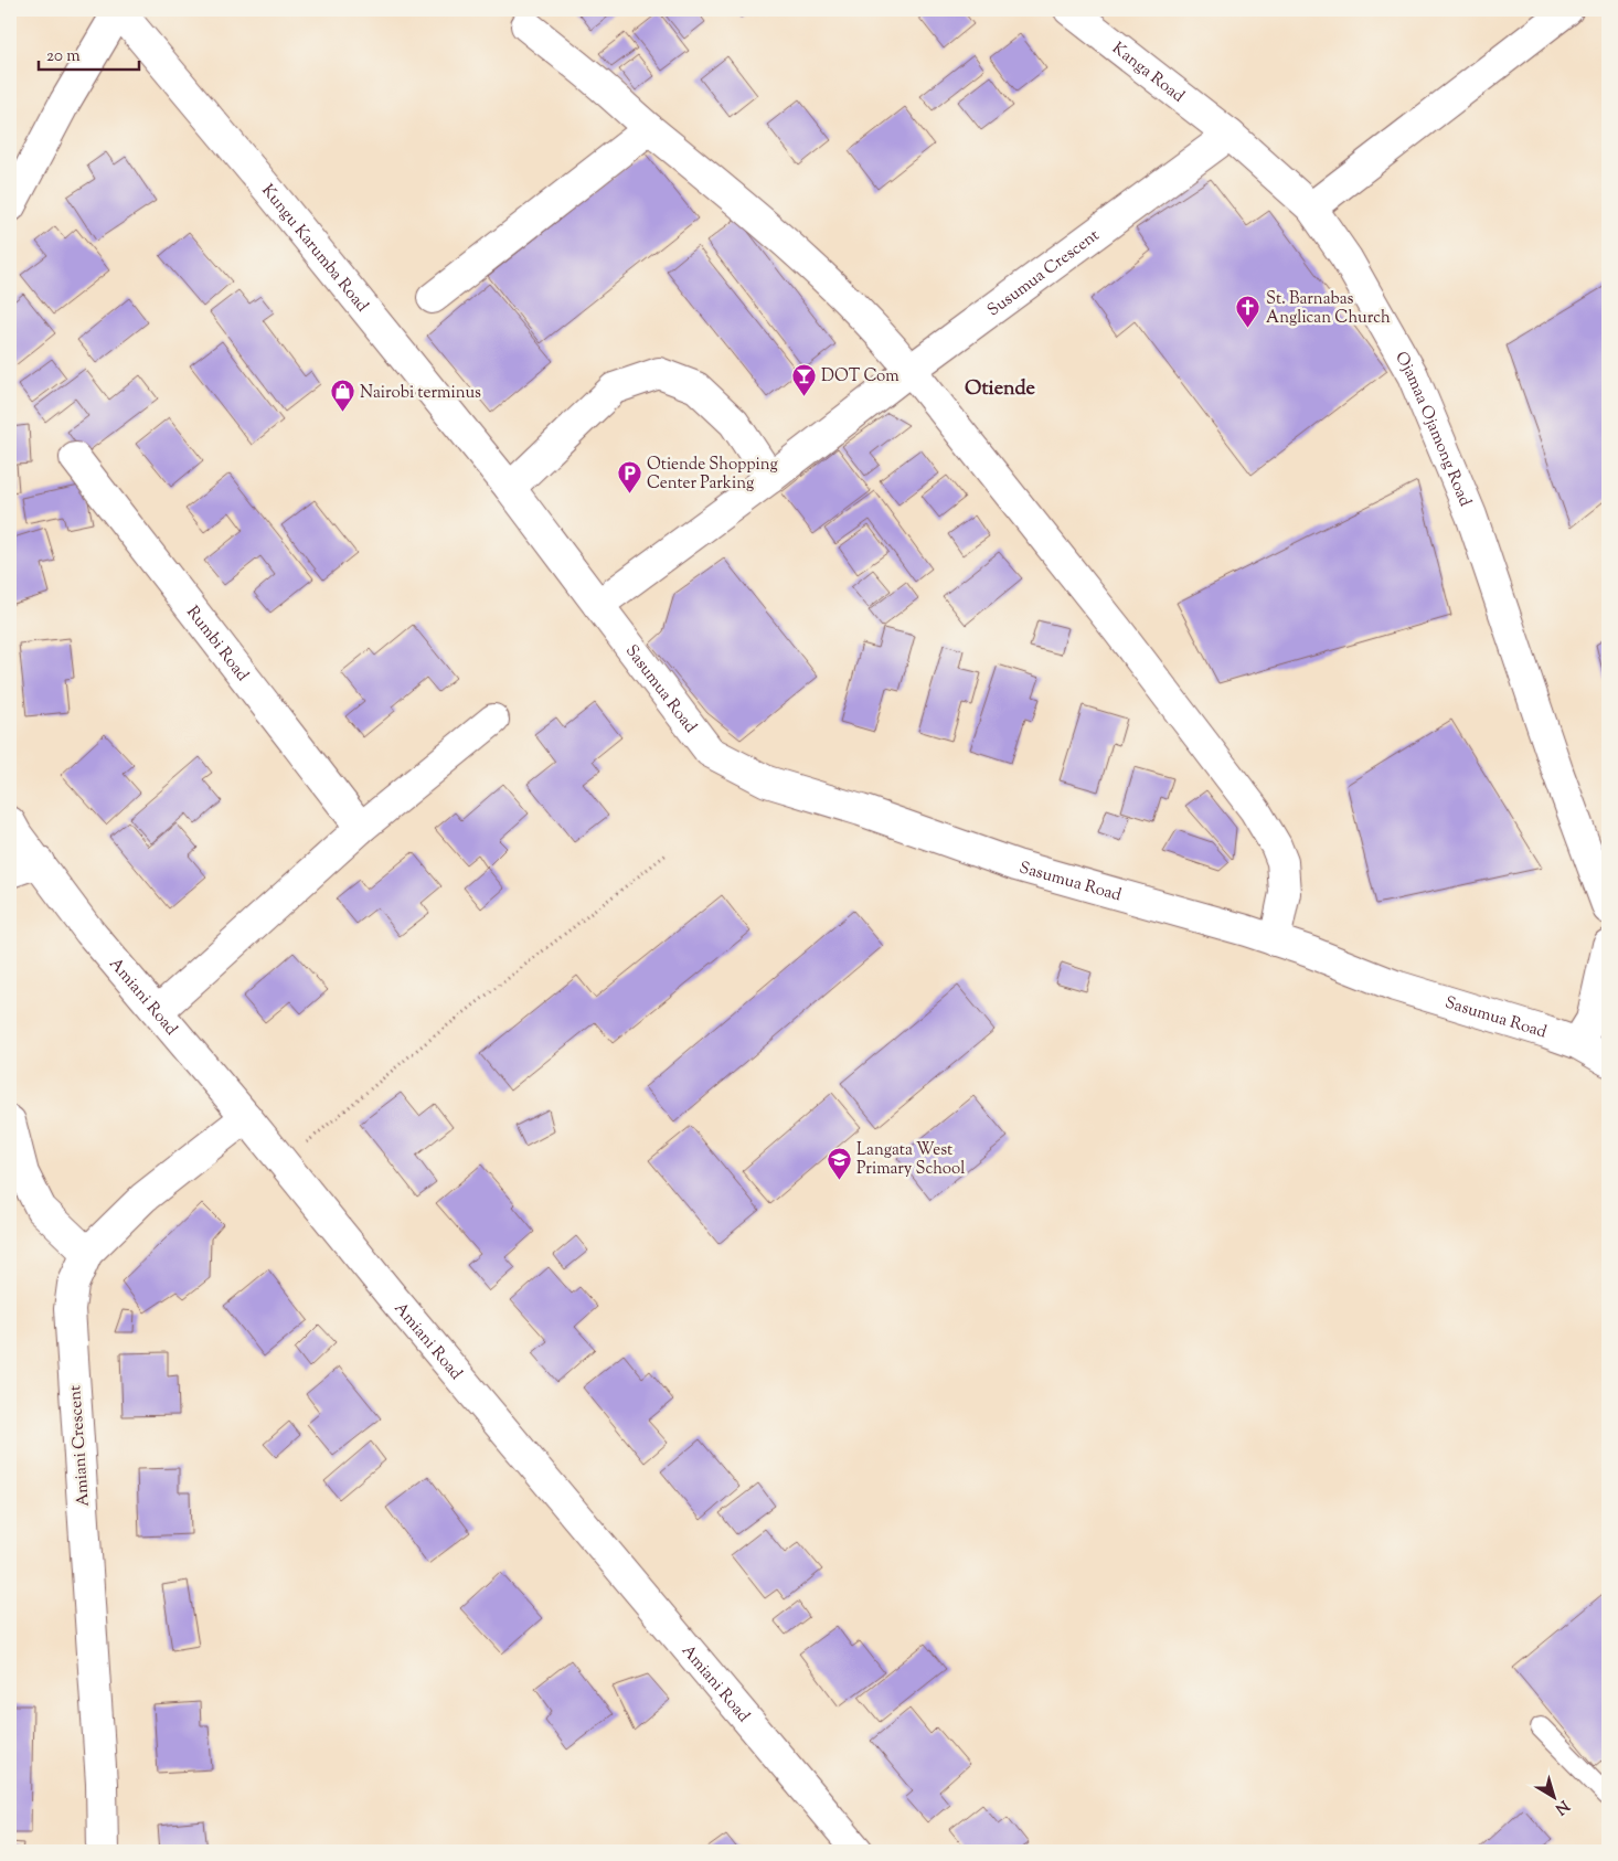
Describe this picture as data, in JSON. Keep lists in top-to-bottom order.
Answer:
{
  "streets": {
    "street": [
      "Kanga Road",
      "Kungu Karumba Road",
      "Susumua Crescent",
      "Ojamaa Ojamong Road",
      "Rumbi Road",
      "Sasumua Road",
      "Amiani Road",
      "Amiani Crescent"
    ]
  },
  "crossings": [
    ["Kanga Road", "Susumua Crescent"],
    ["Kungu Karumba Road", "Susumua Crescent"],
    ["Kungu Karumba Road", "Sasumua Road"],
    ["Susumua Crescent", "Sasumua Road"],
    ["Amiani Road", "Amiani Crescent"]
  ],
  "districts": ["Otiende"],
  "places": {
    "church": ["St. Barnabas Anglican Church"],
    "bar": ["DOT Com"],
    "shop": ["Nairobi terminus"],
    "parking": ["Otiende Shopping Center Parking"],
    "school or university": ["Langata West Primary School"]
  },
  "scale_bar": "20 m",
  "north": "bottom right"
}
